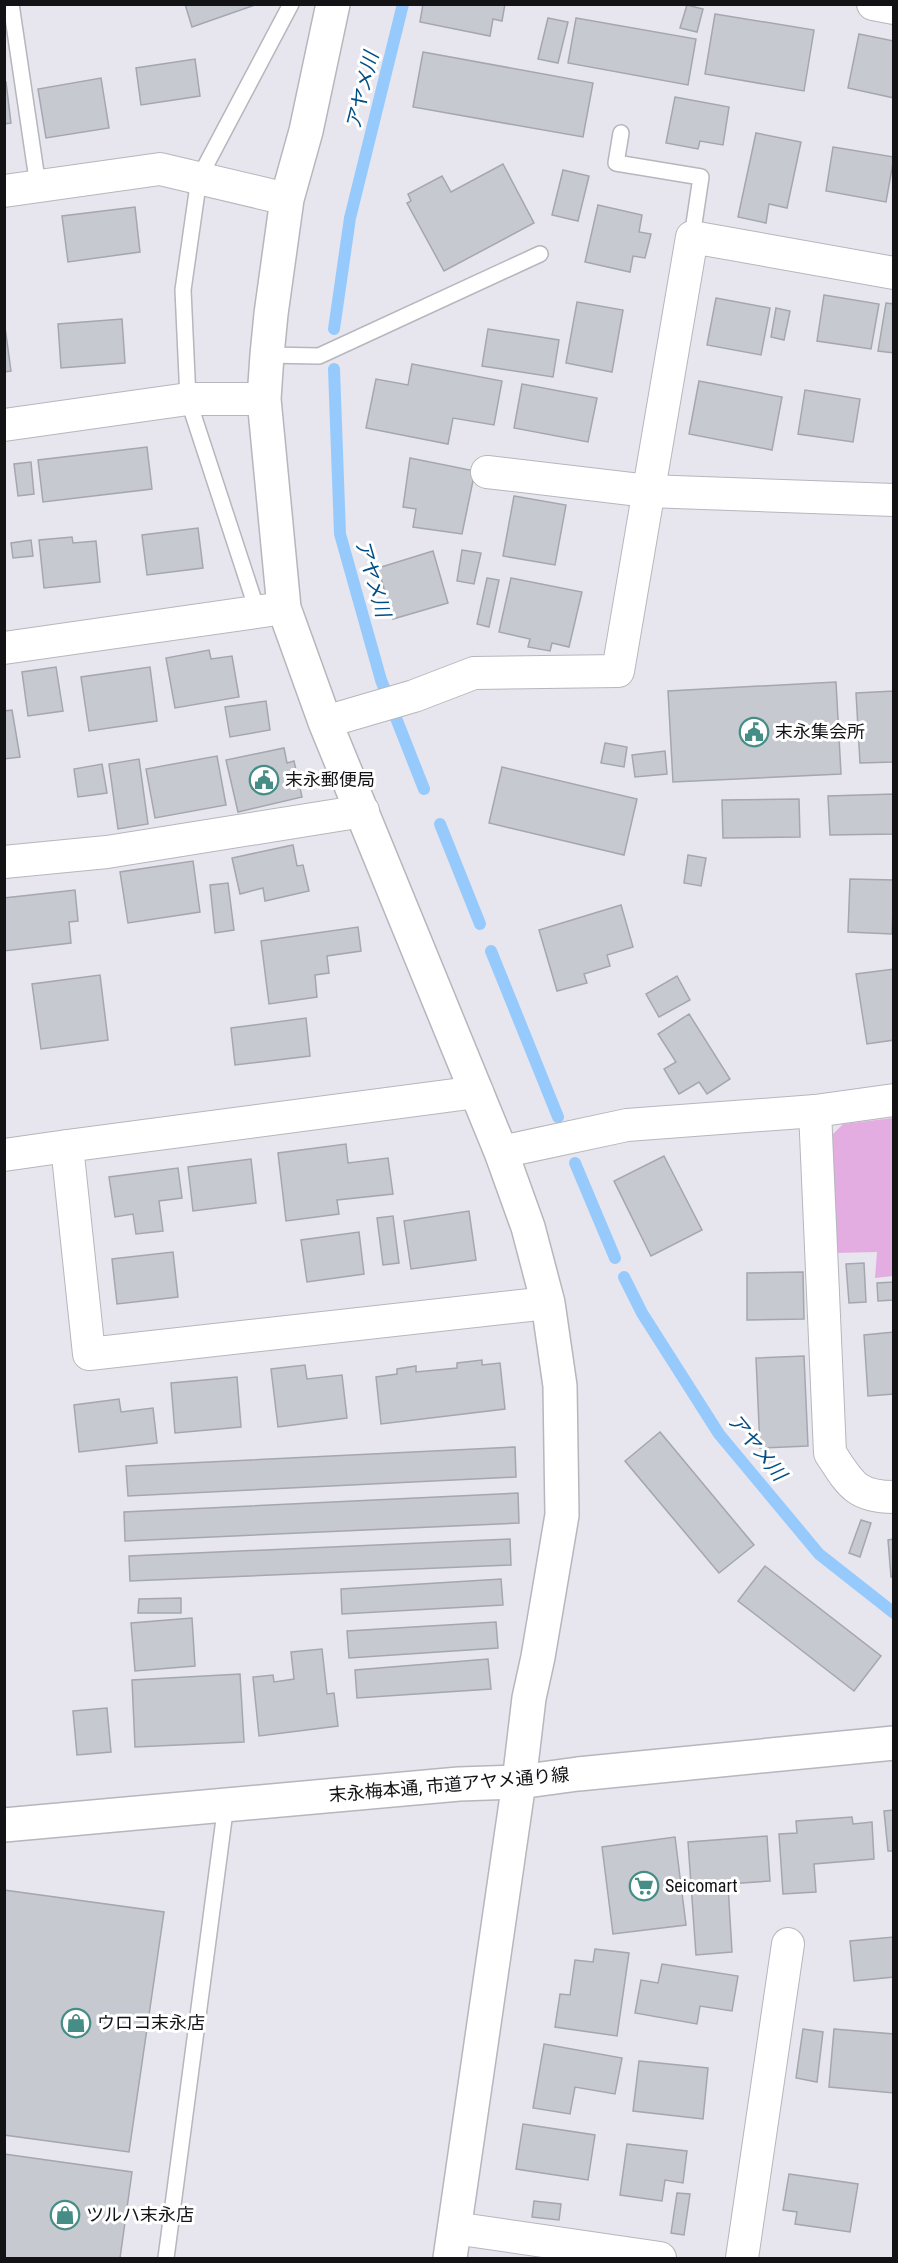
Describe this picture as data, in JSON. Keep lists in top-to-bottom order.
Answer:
{
  "streets": {
    "street": ["末永梅本通, 市道アヤメ通り線"]
  },
  "water": ["アヤメ川"],
  "places": {
    "public building": ["末永集会所", "末永郵便局"],
    "supermarket": ["Seicomart"],
    "shop": ["ウロコ末永店", "ツルハ末永店"]
  }
}
